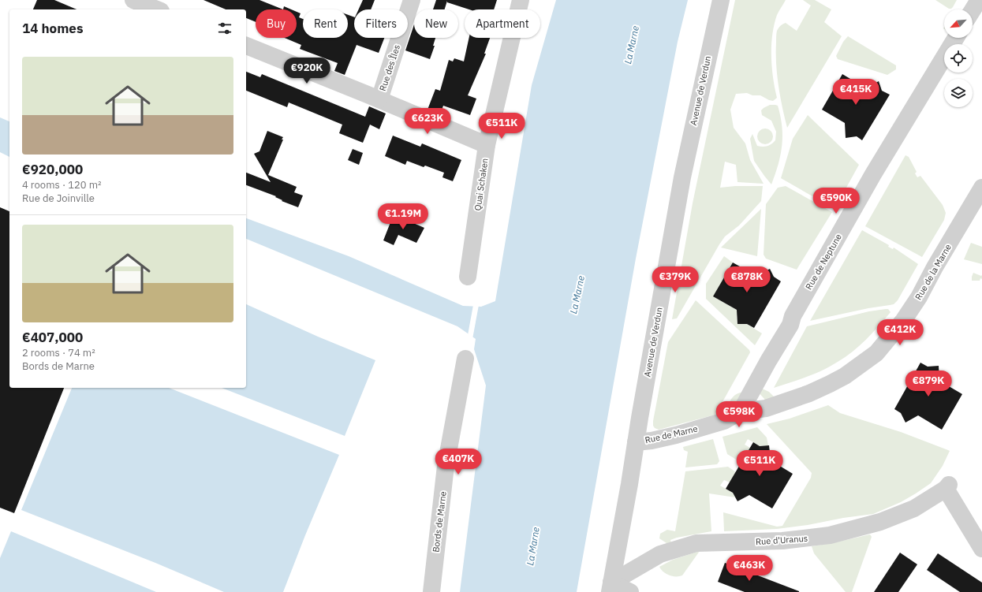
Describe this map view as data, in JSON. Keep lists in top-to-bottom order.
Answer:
{
  "streets": {
    "street": [
      "Rue des Îles",
      "Avenue de Verdun",
      "Quai Schaken",
      "Rue de Neptune",
      "Rue de la Marne",
      "Rue de Marne",
      "Bords de Marne",
      "Rue d'Uranus"
    ]
  },
  "crossings": [
    ["Avenue de Verdun", "Rue de Marne"],
    ["Avenue de Verdun", "Rue d'Uranus"],
    ["Rue de Neptune", "Rue de la Marne"],
    ["Rue de Neptune", "Rue de Marne"],
    ["Rue de la Marne", "Rue de Marne"]
  ],
  "water": ["La Marne"],
  "north": "bottom left",
  "page": {
    "chip": [
      "Buy",
      "Rent",
      "Filters",
      "New",
      "Apartment"
    ],
    "heading": "14 homes",
    "list": [
      {
        "name": "€920,000",
        "note": "4 rooms · 120 m² · Rue de Joinville"
      },
      {
        "name": "€407,000",
        "note": "2 rooms · 74 m² · Bords de Marne"
      }
    ],
    "price": [
      "€920K",
      "€415K",
      "€623K",
      "€511K",
      "€590K",
      "€1.19M",
      "€379K",
      "€878K",
      "€412K",
      "€879K",
      "€598K",
      "€407K",
      "€511K",
      "€463K"
    ]
  }
}
